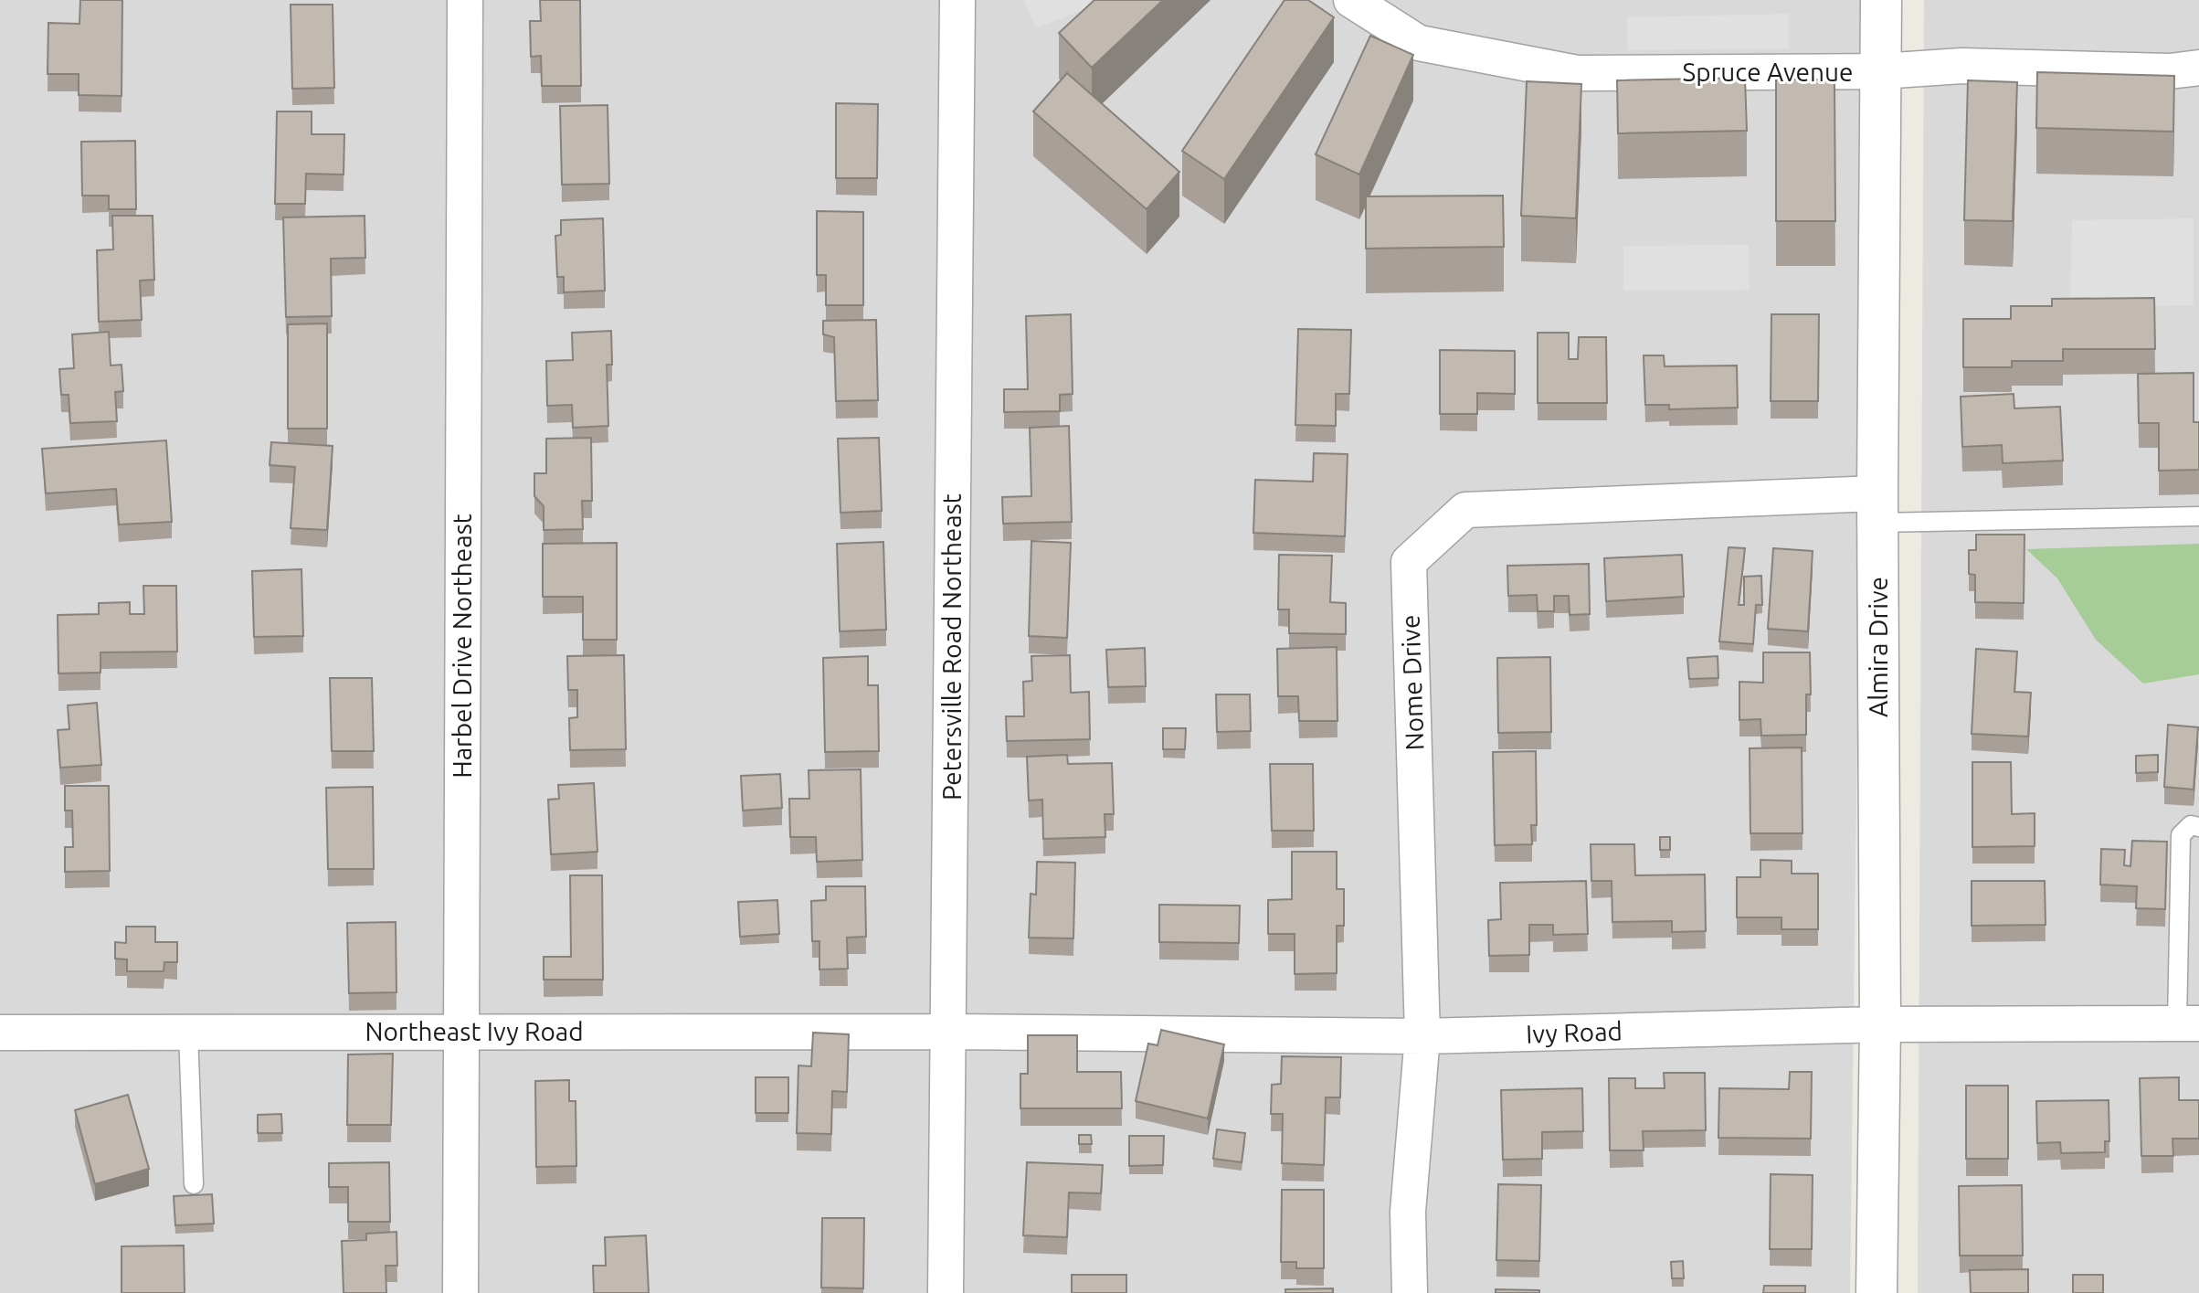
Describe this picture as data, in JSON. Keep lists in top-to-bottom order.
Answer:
{
  "streets": {
    "street": [
      "Spruce Avenue",
      "Harbel Drive Northeast",
      "Petersville Road Northeast",
      "Almira Drive",
      "Nome Drive",
      "Northeast Ivy Road",
      "Ivy Road"
    ]
  },
  "crossings": [
    ["Spruce Avenue", "Almira Drive"],
    ["Harbel Drive Northeast", "Northeast Ivy Road"],
    ["Petersville Road Northeast", "Northeast Ivy Road"],
    ["Petersville Road Northeast", "Ivy Road"],
    ["Almira Drive", "Nome Drive"],
    ["Almira Drive", "Ivy Road"],
    ["Nome Drive", "Ivy Road"],
    ["Northeast Ivy Road", "Ivy Road"]
  ]
}
